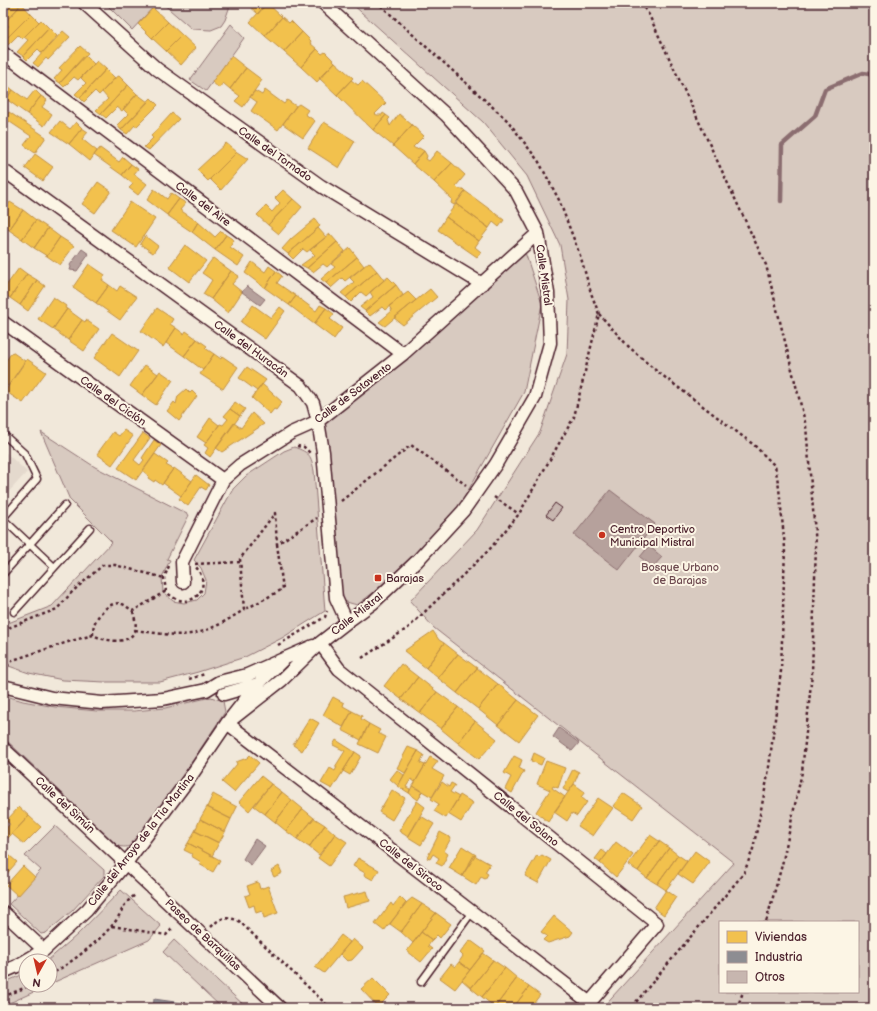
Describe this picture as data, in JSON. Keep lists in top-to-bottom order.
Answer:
{
  "streets": {
    "street": [
      "Calle del Tornado",
      "Calle del Aire",
      "Calle Mistral",
      "Calle del Huracán",
      "Calle de Sotavento",
      "Calle del Ciclón",
      "Calle del Simún",
      "Calle del Solano",
      "Calle del Arroyo de la Tía Martina",
      "Calle del Siroco",
      "Paseo de Barquillas"
    ]
  },
  "crossings": [
    ["Calle del Tornado", "Calle de Sotavento"],
    ["Calle del Aire", "Calle de Sotavento"],
    ["Calle Mistral", "Calle del Huracán"],
    ["Calle Mistral", "Calle de Sotavento"],
    ["Calle Mistral", "Calle del Solano"],
    ["Calle del Huracán", "Calle de Sotavento"],
    ["Calle de Sotavento", "Calle del Ciclón"],
    ["Calle del Simún", "Calle del Arroyo de la Tía Martina"],
    ["Calle del Simún", "Paseo de Barquillas"],
    ["Calle del Solano", "Calle del Siroco"],
    ["Calle del Arroyo de la Tía Martina", "Calle del Siroco"],
    ["Calle del Arroyo de la Tía Martina", "Paseo de Barquillas"]
  ],
  "parks": ["Bosque Urbano de Barajas"],
  "places": {
    "other": ["Centro Deportivo Municipal Mistral"],
    "transit": ["Barajas"]
  },
  "legend": ["Viviendas", "Industria", "Otros"],
  "north": "bottom"
}
